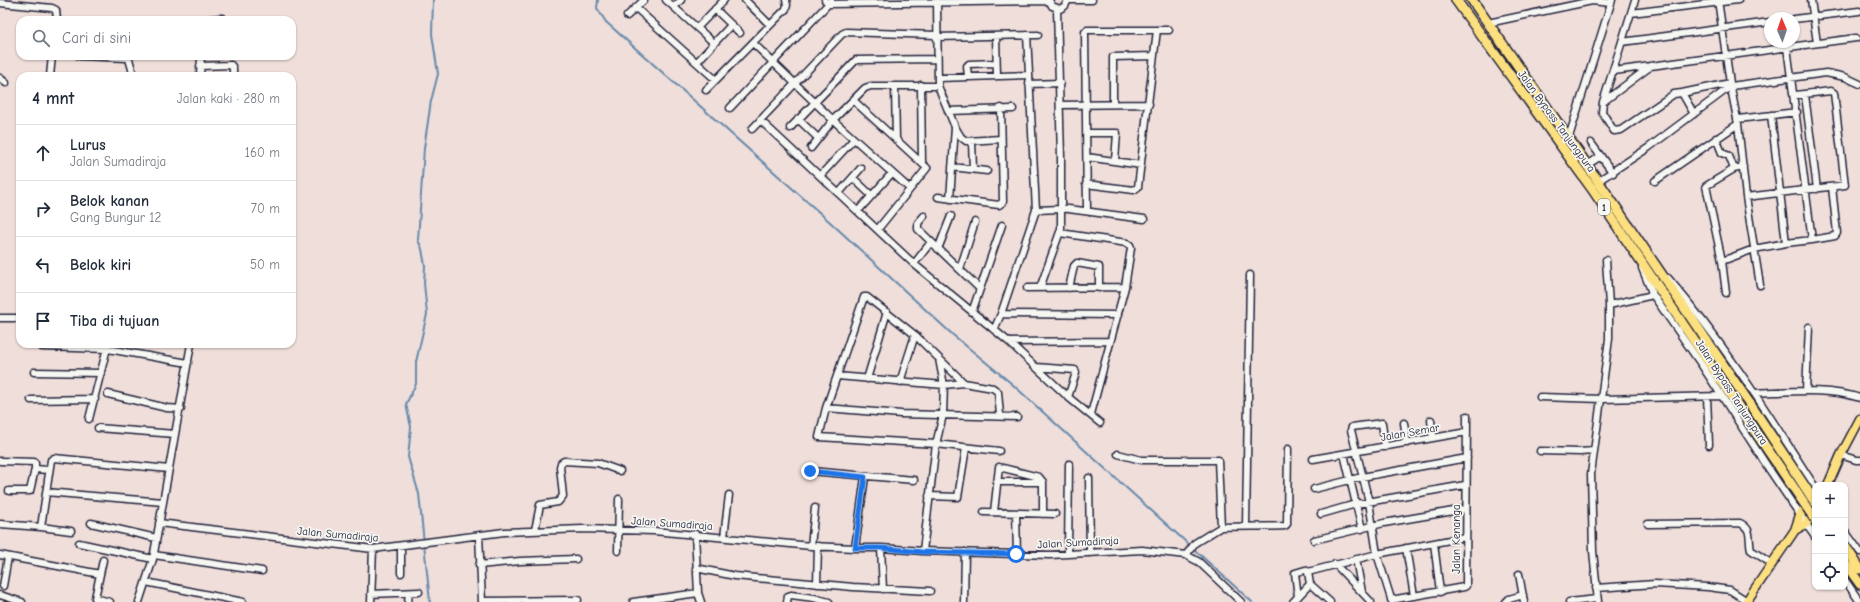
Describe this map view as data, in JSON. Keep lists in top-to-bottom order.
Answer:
{
  "streets": {
    "highway": ["Jalan Bypass Tanjungpura", "1"],
    "street": ["Jalan Semar", "Jalan Sumadiraja", "Jalan Kenanga"]
  },
  "crossings": [
    ["Jalan Semar", "Jalan Kenanga"]
  ],
  "north": "top",
  "page": {
    "search": "Cari di sini",
    "heading": ["4 mnt", "Jalan kaki · 280 m"],
    "list": [
      ["Lurus", "Jalan Sumadiraja", "160 m"],
      ["Belok kanan", "Gang Bungur 12", "70 m"],
      ["Belok kiri", "50 m"],
      "Tiba di tujuan"
    ],
    "map_buttons": ["+", "−"]
  }
}
